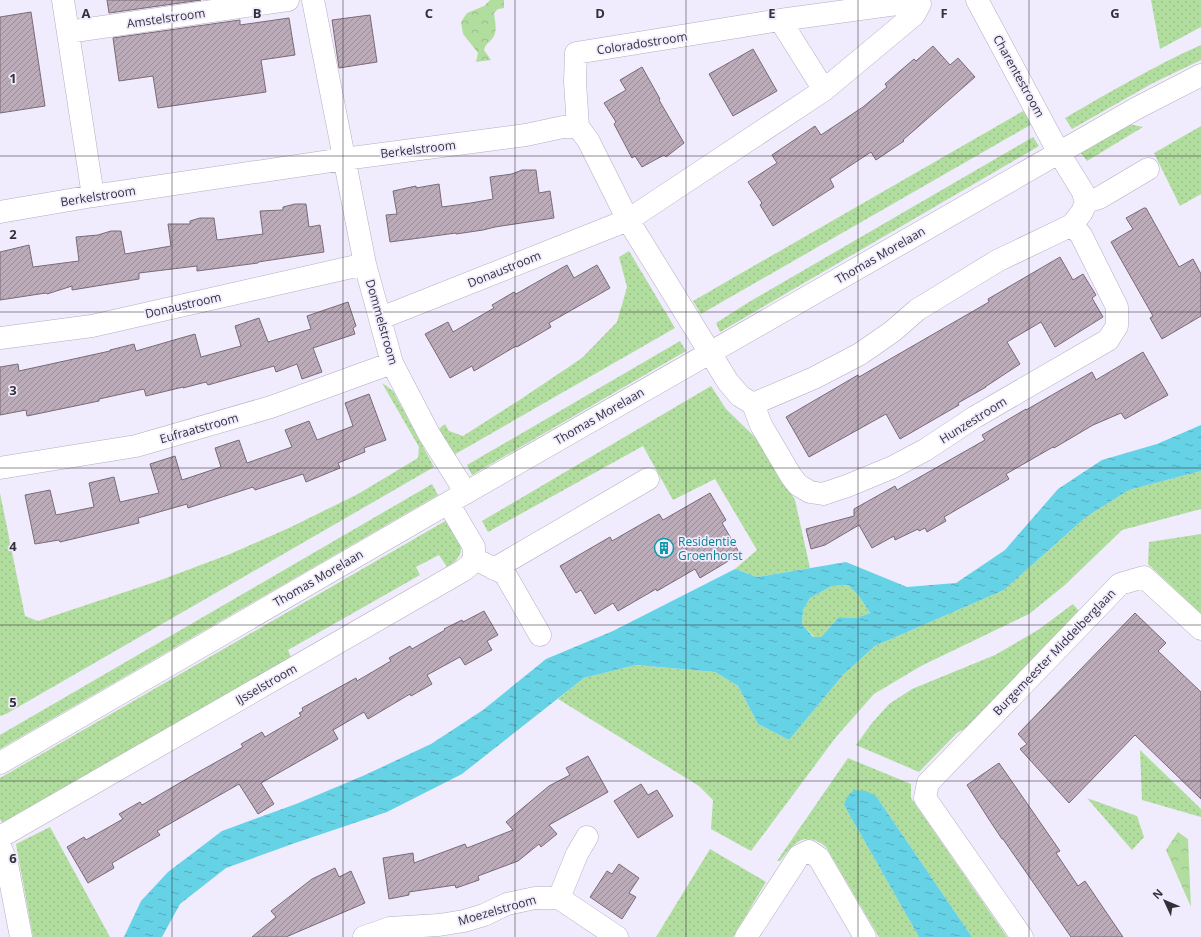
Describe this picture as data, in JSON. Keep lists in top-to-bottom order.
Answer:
{
  "streets": {
    "street": [
      "Amstelstroom",
      "Coloradostroom",
      "Charentestroom",
      "Berkelstroom",
      "Thomas Morelaan",
      "Donaustroom",
      "Dommelstroom",
      "Hunzestroom",
      "Eufraatstroom",
      "Burgemeester Middelberglaan",
      "IJsselstroom",
      "Moezelstroom"
    ]
  },
  "crossings": [
    ["Coloradostroom", "Berkelstroom"],
    ["Coloradostroom", "Donaustroom"],
    ["Charentestroom", "Thomas Morelaan"],
    ["Berkelstroom", "Dommelstroom"],
    ["Thomas Morelaan", "Dommelstroom"],
    ["Donaustroom", "Dommelstroom"],
    ["Dommelstroom", "Eufraatstroom"]
  ],
  "places": {
    "building": ["Residentie Groenhorst"]
  },
  "north": "top left",
  "grid": {
    "columns": [
      "A",
      "B",
      "C",
      "D",
      "E",
      "F",
      "G"
    ],
    "rows": [
      "1",
      "2",
      "3",
      "4",
      "5",
      "6"
    ]
  }
}
